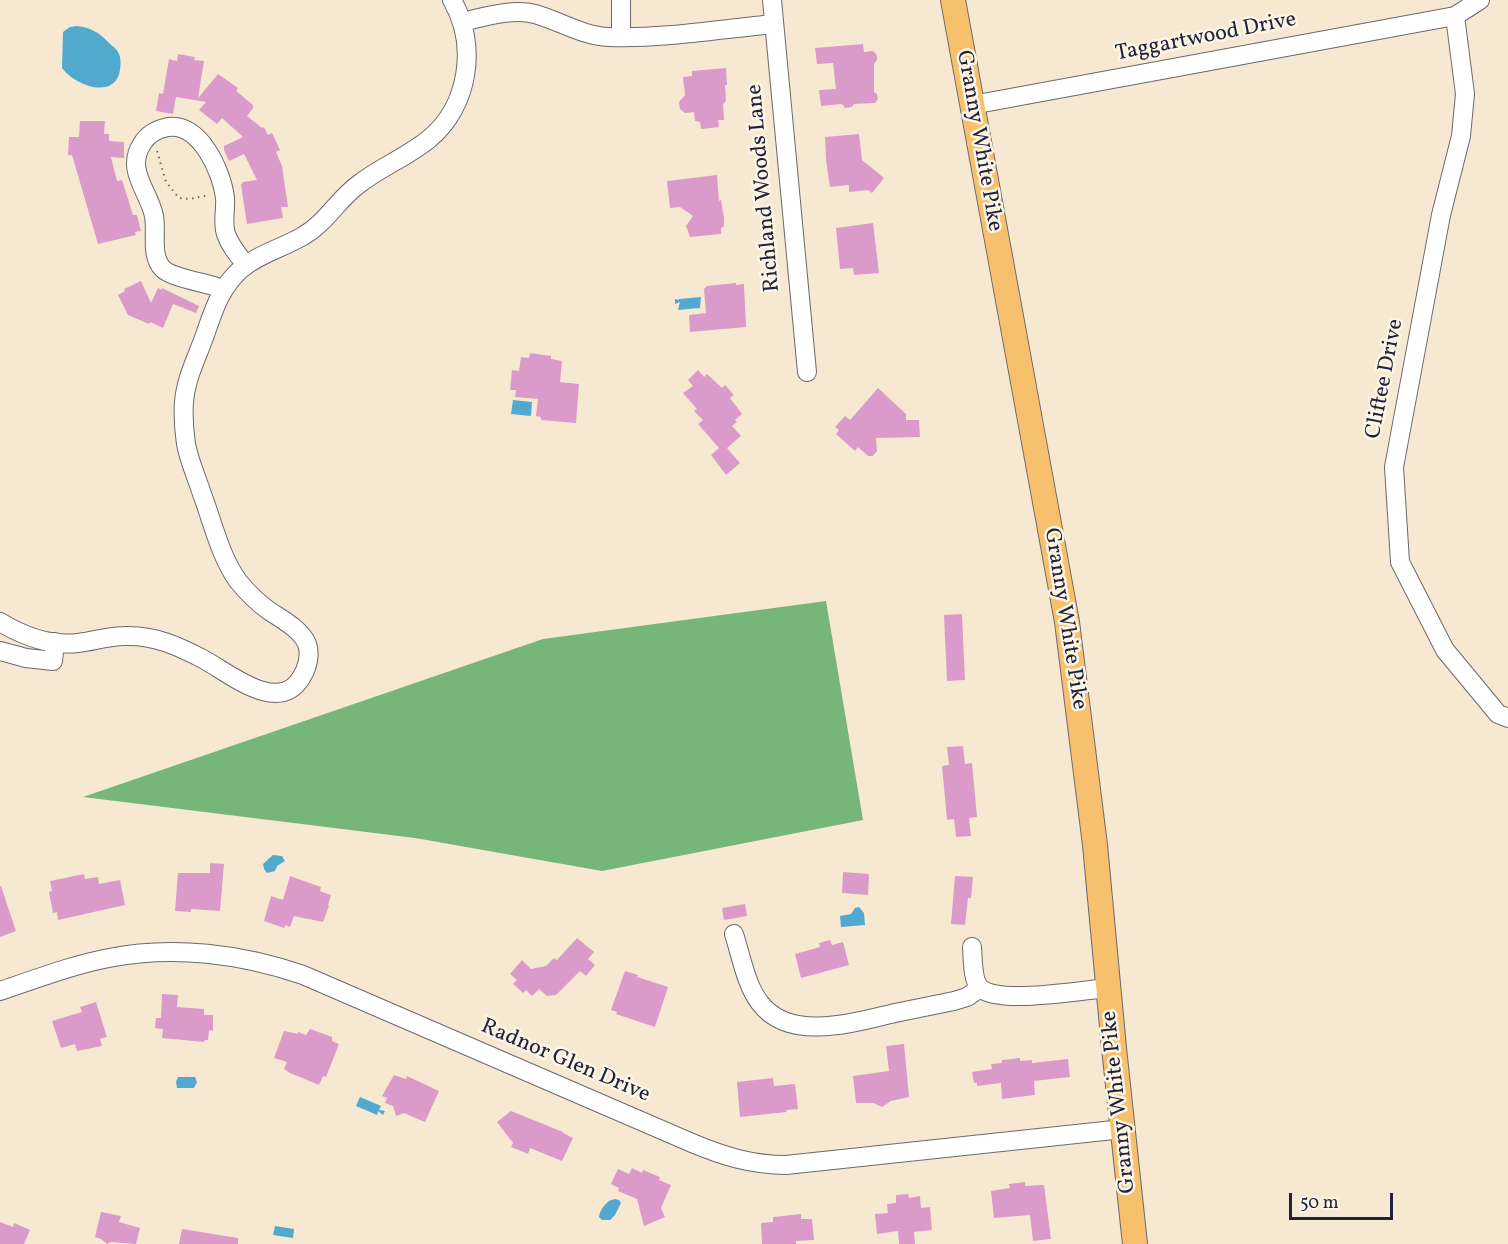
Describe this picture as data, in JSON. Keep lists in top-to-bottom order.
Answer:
{
  "streets": {
    "main road": ["Granny White Pike"],
    "street": [
      "Taggartwood Drive",
      "Richland Woods Lane",
      "Cliftee Drive",
      "Radnor Glen Drive"
    ]
  },
  "crossings": [
    ["Taggartwood Drive", "Granny White Pike"],
    ["Taggartwood Drive", "Cliftee Drive"],
    ["Granny White Pike", "Radnor Glen Drive"]
  ],
  "scale_bar": "50 m"
}
